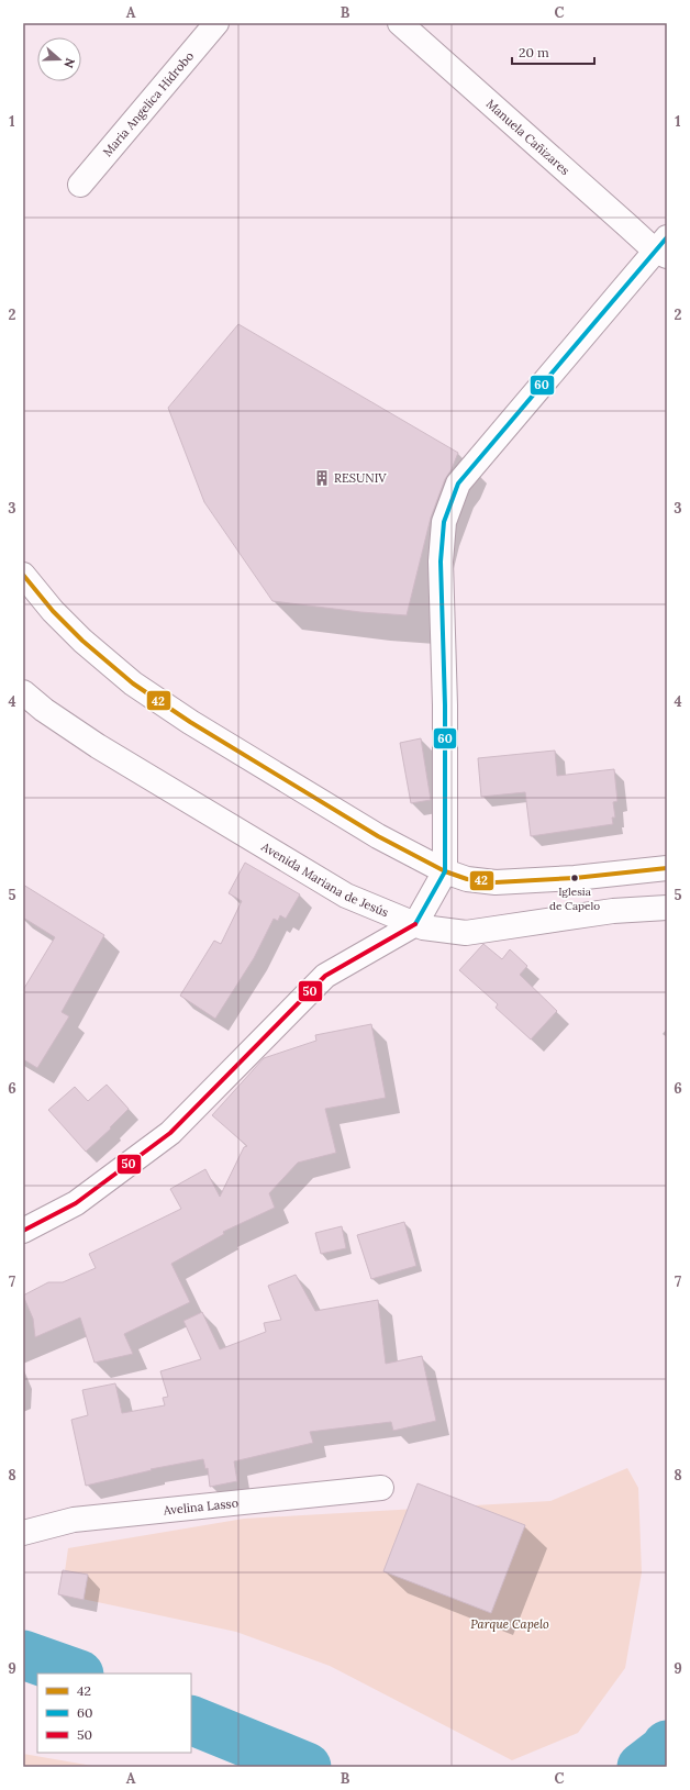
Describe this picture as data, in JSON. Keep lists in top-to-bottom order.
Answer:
{
  "streets": {
    "street": [
      "Maria Angelica Hidrobo",
      "Manuela Cañizares",
      "Avenida Mariana de Jesús",
      "Avelina Lasso"
    ]
  },
  "parks": ["Parque Capelo"],
  "places": {
    "building": ["RESUNIV"],
    "other": ["Iglesia de Capelo"]
  },
  "lines": ["transit line 60", "transit line 42", "transit line 50"],
  "legend": ["42", "60", "50"],
  "scale_bar": "20 m",
  "north": "right",
  "grid": {
    "columns": ["A", "B", "C"],
    "rows": [
      "1",
      "2",
      "3",
      "4",
      "5",
      "6",
      "7",
      "8",
      "9"
    ]
  }
}
